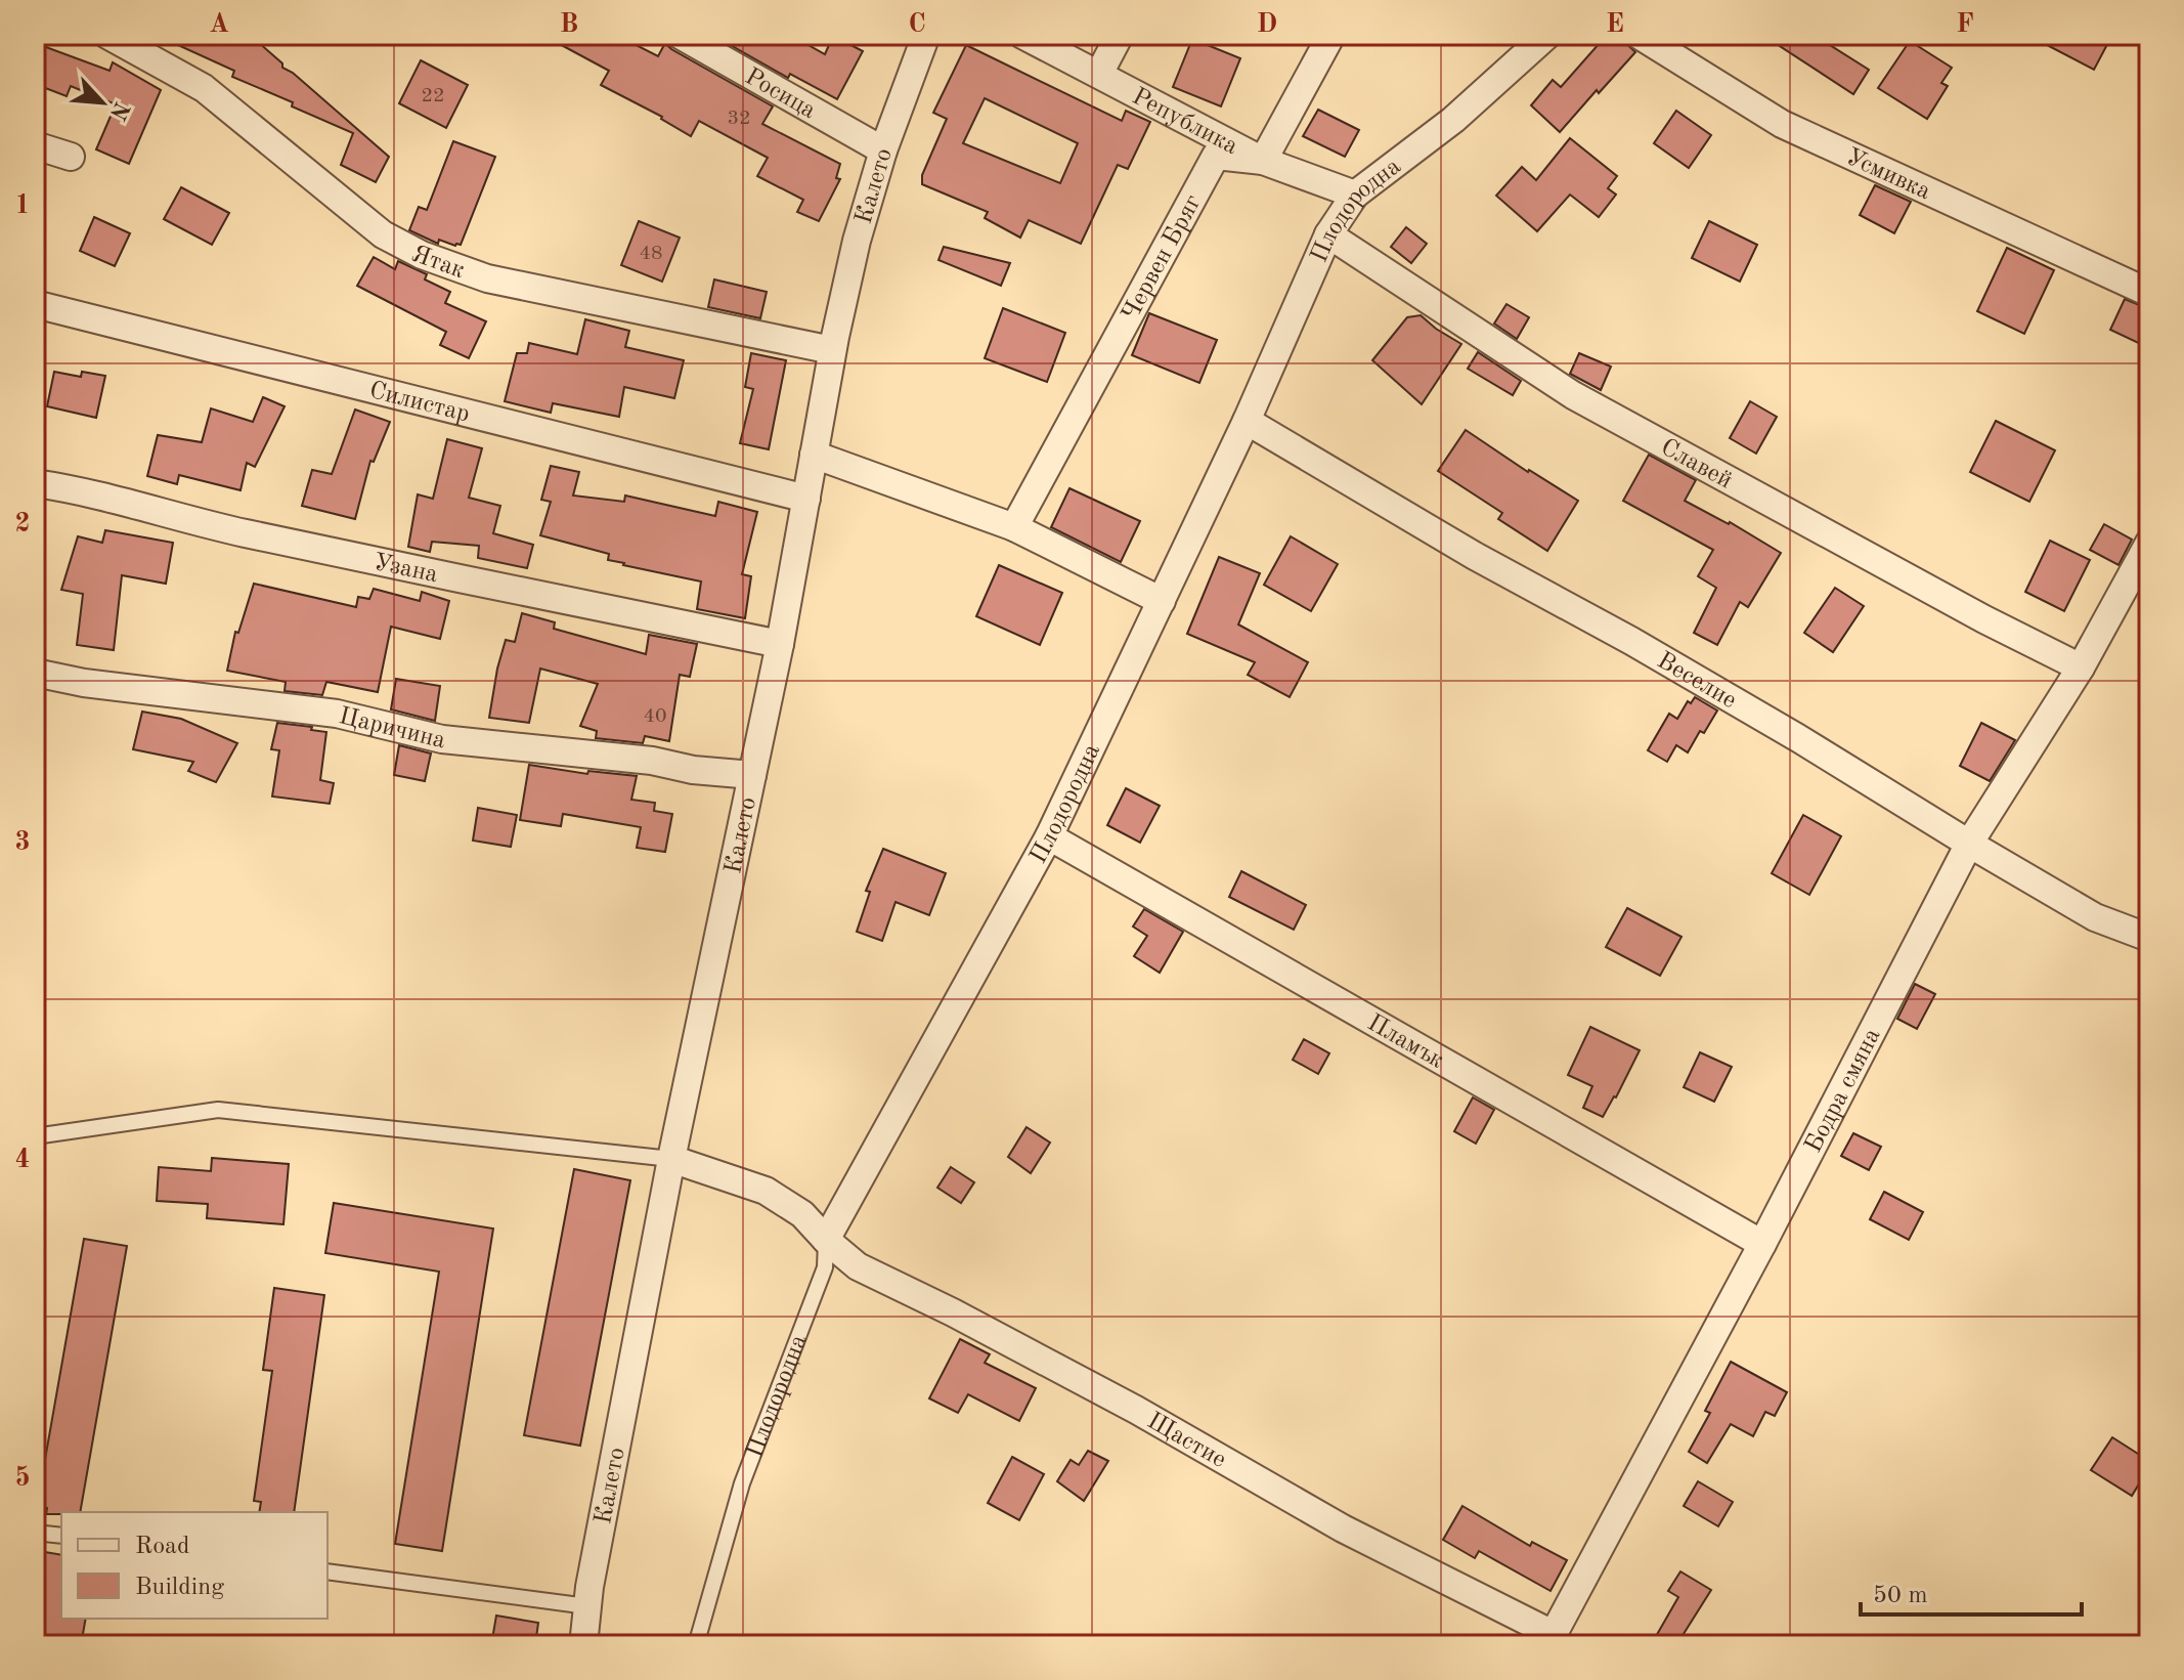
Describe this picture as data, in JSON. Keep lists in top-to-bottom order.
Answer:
{
  "streets": {
    "street": [
      "Росица",
      "Република",
      "Усмивка",
      "Калето",
      "Плодородна",
      "Червен Бряг",
      "Ятак",
      "Силистар",
      "Славей",
      "Узана",
      "Веселие",
      "Царичина",
      "Пламък",
      "Бодра смяна",
      "Щастие"
    ]
  },
  "crossings": [
    ["Росица", "Калето"],
    ["Република", "Плодородна"],
    ["Република", "Червен Бряг"],
    ["Калето", "Ятак"],
    ["Калето", "Силистар"],
    ["Калето", "Узана"],
    ["Калето", "Царичина"],
    ["Калето", "Щастие"],
    ["Плодородна", "Славей"],
    ["Плодородна", "Веселие"],
    ["Плодородна", "Пламък"],
    ["Плодородна", "Щастие"],
    ["Славей", "Бодра смяна"],
    ["Веселие", "Бодра смяна"],
    ["Пламък", "Бодра смяна"],
    ["Бодра смяна", "Щастие"]
  ],
  "house_numbers": [
    "22",
    "32",
    "48",
    "40"
  ],
  "legend": ["Road", "Building"],
  "scale_bar": "50 m",
  "north": "bottom right",
  "grid": {
    "columns": [
      "A",
      "B",
      "C",
      "D",
      "E",
      "F"
    ],
    "rows": [
      "1",
      "2",
      "3",
      "4",
      "5"
    ]
  }
}
